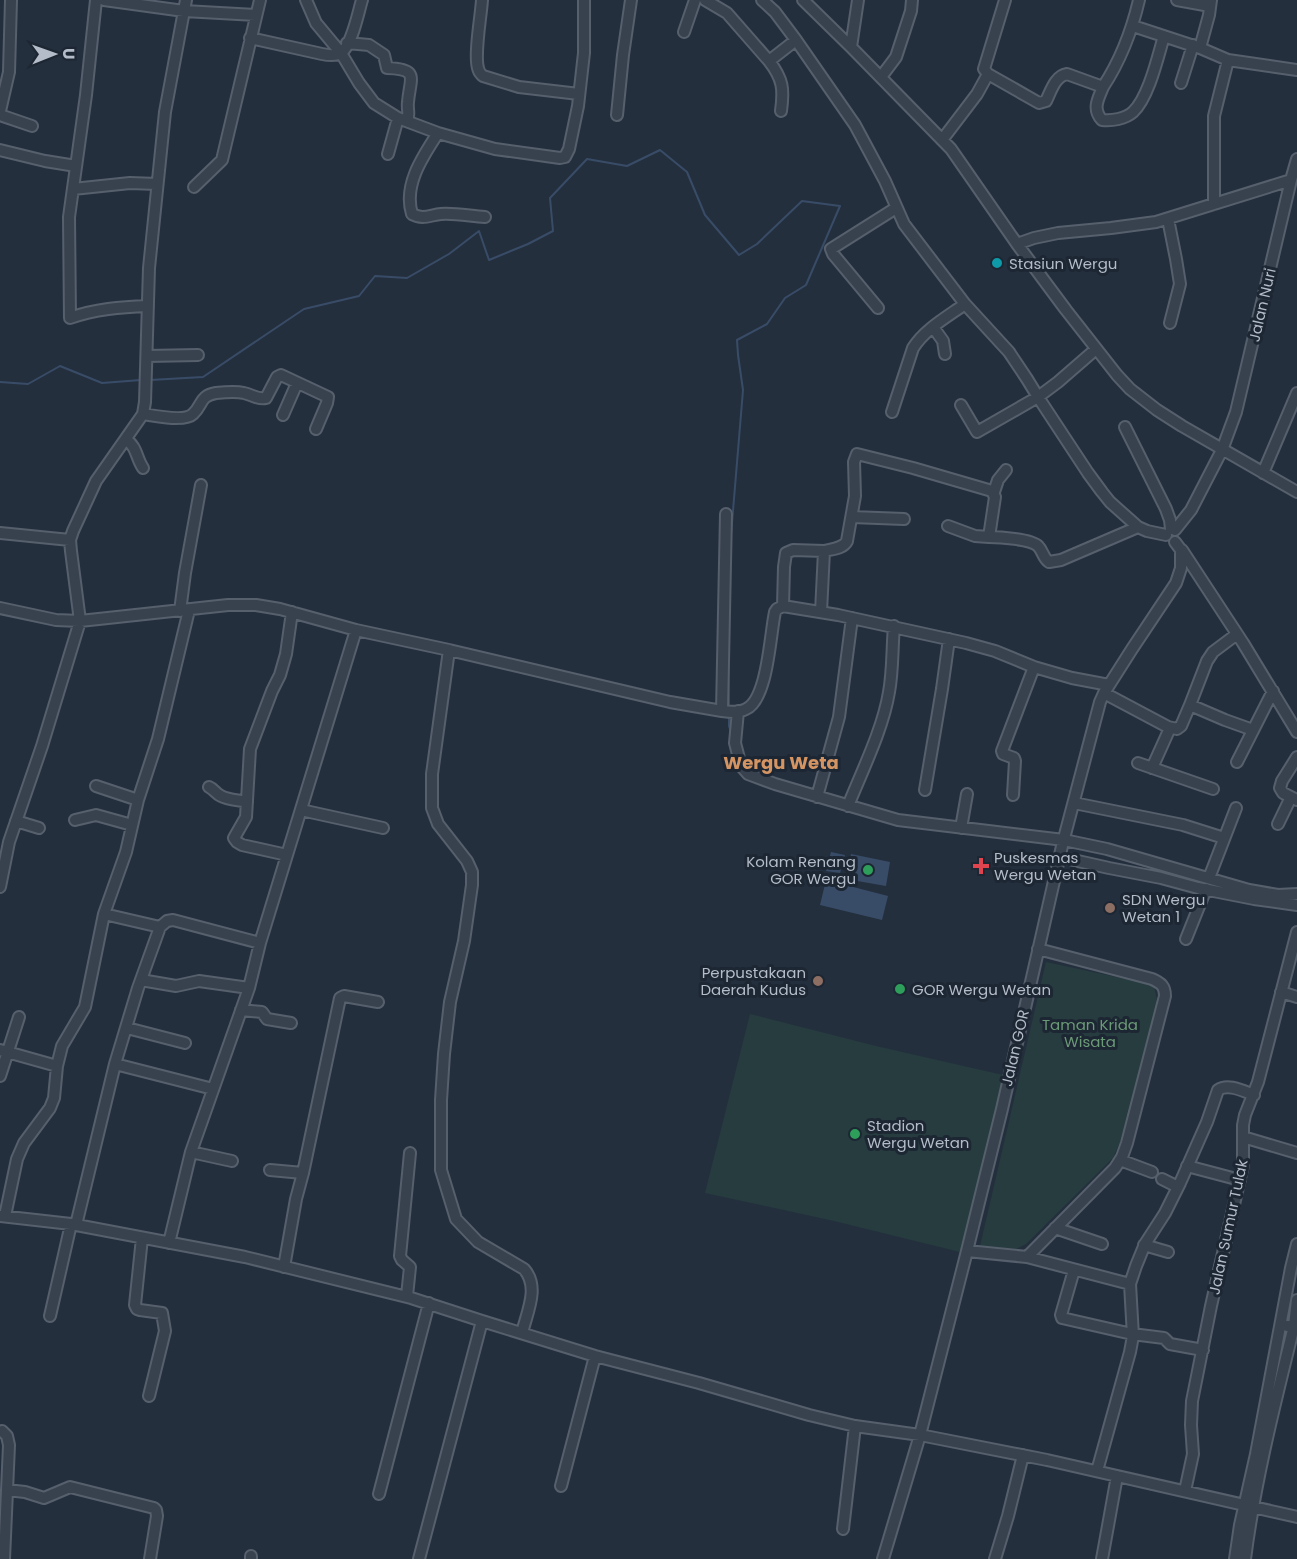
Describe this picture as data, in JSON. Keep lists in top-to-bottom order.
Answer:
{
  "streets": {
    "street": ["Jalan Nuri", "Jalan GOR", "Jalan Sumur Tulak"]
  },
  "districts": ["Wergu Weta"],
  "parks": ["Taman Krida Wisata"],
  "places": {
    "other": [
      "Stasiun Wergu",
      "Kolam Renang GOR Wergu",
      "SDN Wergu Wetan 1",
      "Perpustakaan Daerah Kudus",
      "GOR Wergu Wetan",
      "Stadion Wergu Wetan"
    ],
    "health": ["Puskesmas Wergu Wetan"]
  },
  "north": "right"
}
